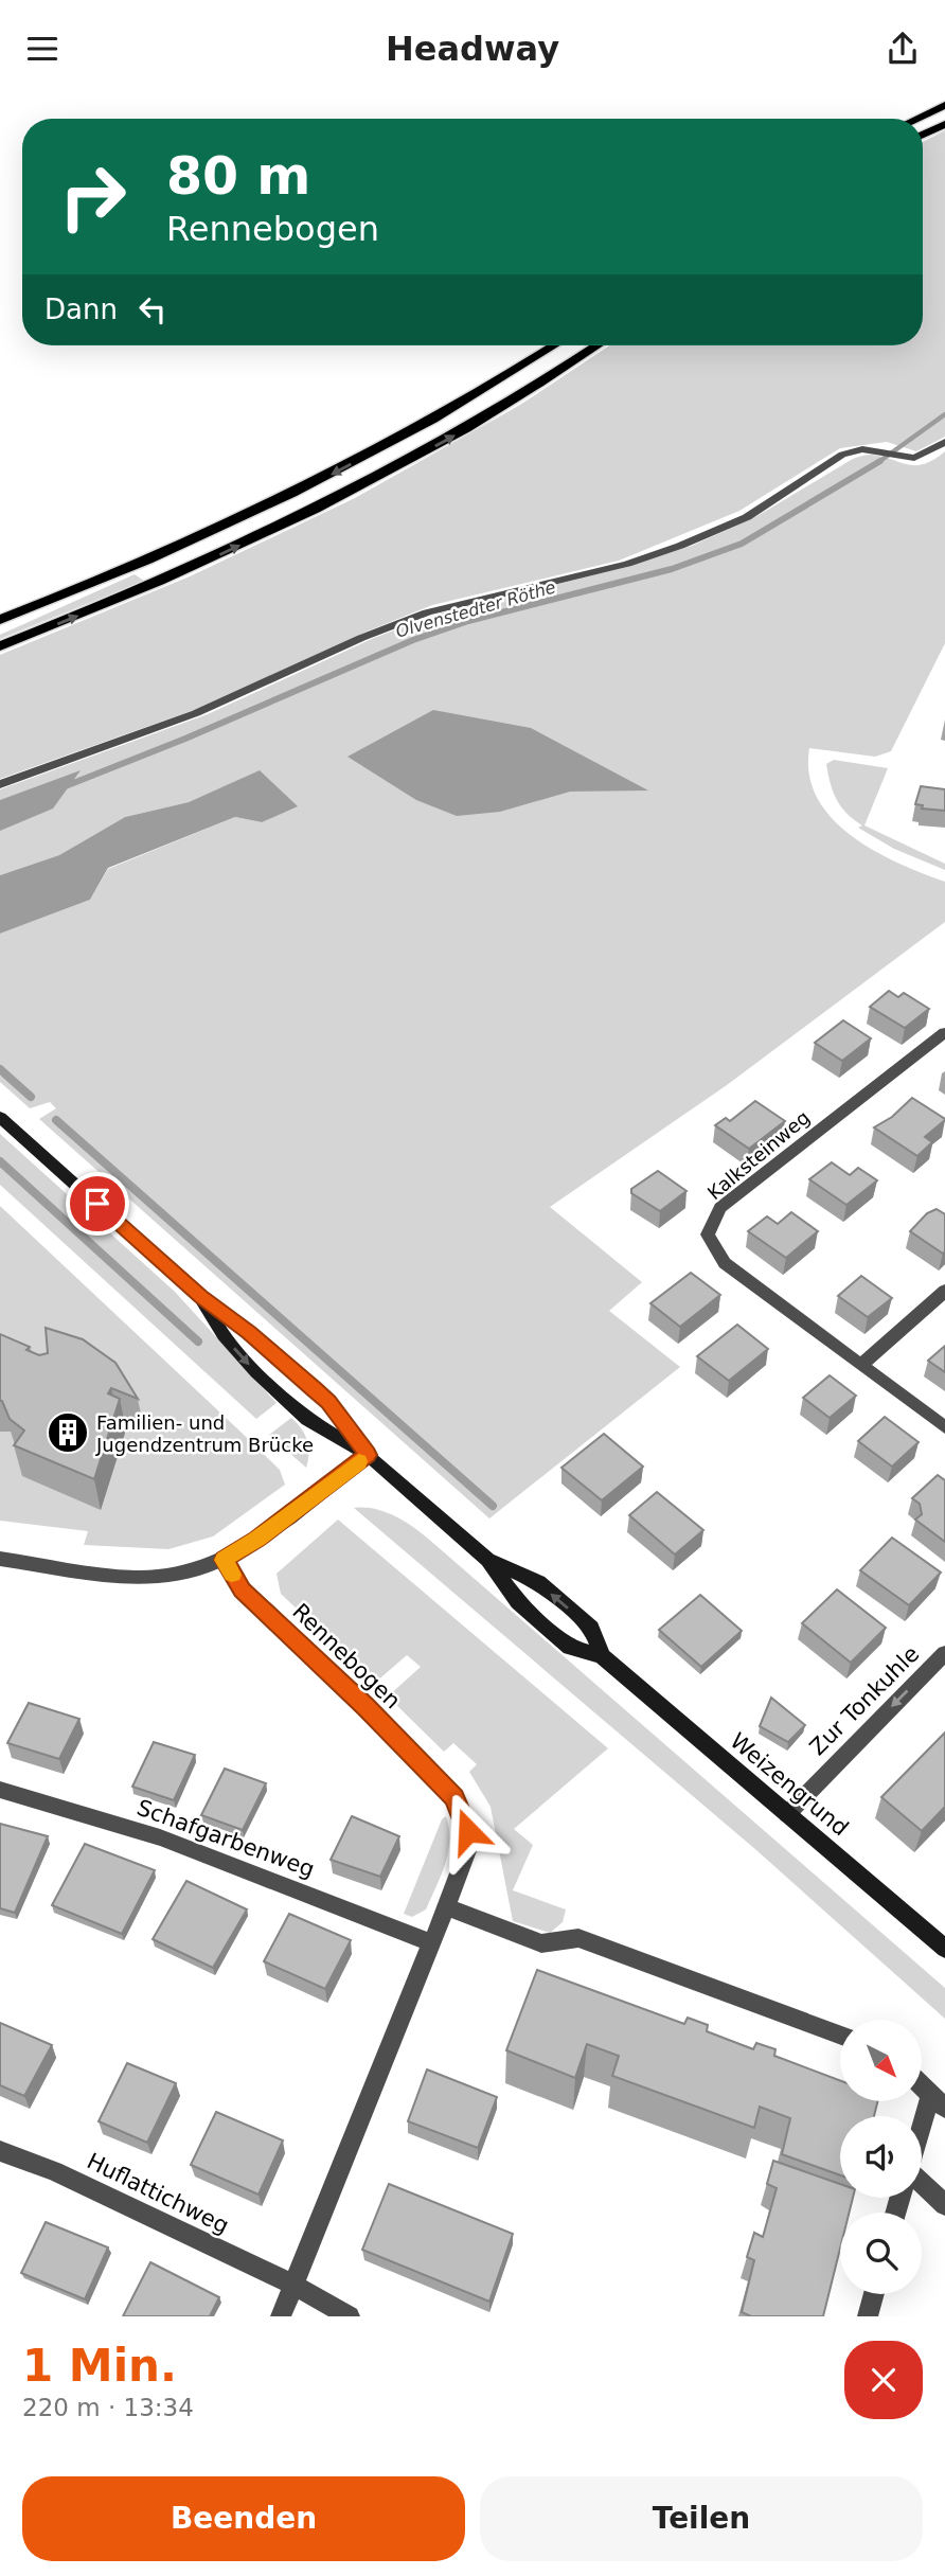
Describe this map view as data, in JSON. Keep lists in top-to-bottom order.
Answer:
{
  "streets": {
    "main road": ["Weizengrund"],
    "street": [
      "Kalksteinweg",
      "Rennebogen",
      "Zur Tonkuhle",
      "Schafgarbenweg",
      "Huflattichweg"
    ]
  },
  "crossings": [
    ["Rennebogen", "Schafgarbenweg"],
    ["Rennebogen", "Huflattichweg"],
    ["Zur Tonkuhle", "Weizengrund"]
  ],
  "one_way": ["Zur Tonkuhle"],
  "water": ["Olvenstedter Röthe"],
  "places": {
    "building": ["Familien- und Jugendzentrum Brücke"]
  },
  "north": "bottom right",
  "page": {
    "header": "Headway",
    "turn": ["80 m", "Rennebogen"],
    "then": "Dann",
    "heading": ["1 Min.", "220 m · 13:34"],
    "buttons": ["Beenden", "Teilen"]
  }
}
